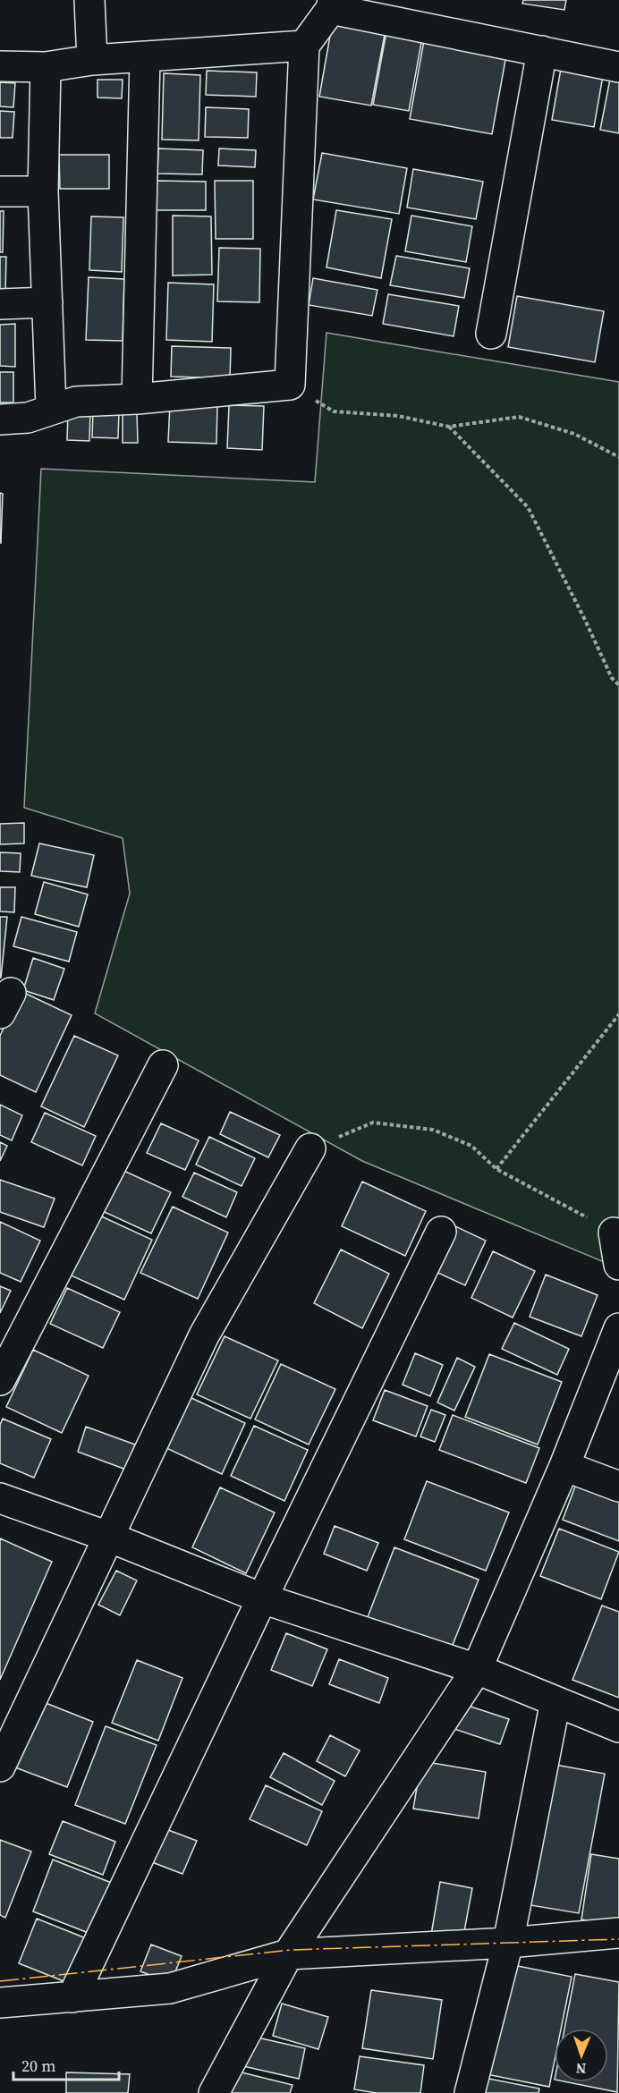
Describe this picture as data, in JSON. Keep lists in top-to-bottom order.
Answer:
{
  "scale_bar": "20 m",
  "north": "bottom"
}
